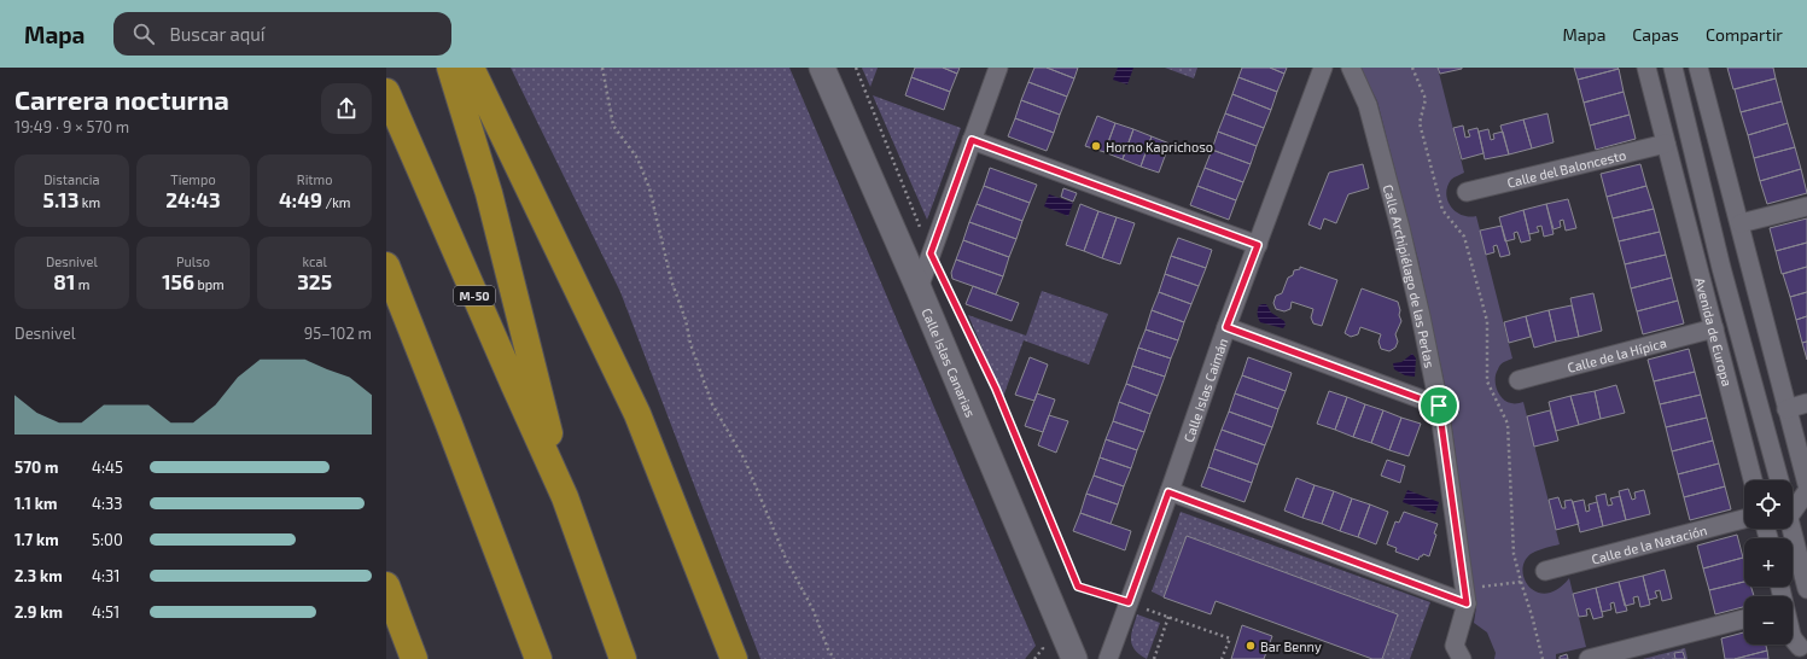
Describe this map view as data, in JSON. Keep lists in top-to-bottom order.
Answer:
{
  "streets": {
    "highway": ["M-50"],
    "street": [
      "Calle del Baloncesto",
      "Calle Archipiélago de las Perlas",
      "Avenida de Europa",
      "Calle de la Hípica",
      "Calle Islas Canarias",
      "Calle Islas Caimán",
      "Calle de la Natación"
    ]
  },
  "crossings": [
    ["Calle del Baloncesto", "Avenida de Europa"],
    ["Avenida de Europa", "Calle de la Hípica"]
  ],
  "places": ["Horno Kaprichoso", "Bar Benny"],
  "page": {
    "header": "Mapa",
    "search": "Buscar aquí",
    "nav": ["Mapa", "Capas", "Compartir"],
    "heading": ["Carrera nocturna", "19:49 · 9 × 570 m"],
    "stats": [
      ["Distancia", "5.13 km"],
      ["Tiempo", "24:43"],
      ["Ritmo", "4:49 /km"],
      ["Desnivel", "81 m"],
      ["Pulso", "156 bpm"],
      ["kcal", "325"]
    ],
    "chart": ["Desnivel", "95–102 m"],
    "list": [
      {
        "name": "570 m",
        "note": "4:45"
      },
      {
        "name": "1.1 km",
        "note": "4:33"
      },
      {
        "name": "1.7 km",
        "note": "5:00"
      },
      {
        "name": "2.3 km",
        "note": "4:31"
      },
      {
        "name": "2.9 km",
        "note": "4:51"
      }
    ],
    "map_buttons": ["+", "−"]
  }
}
